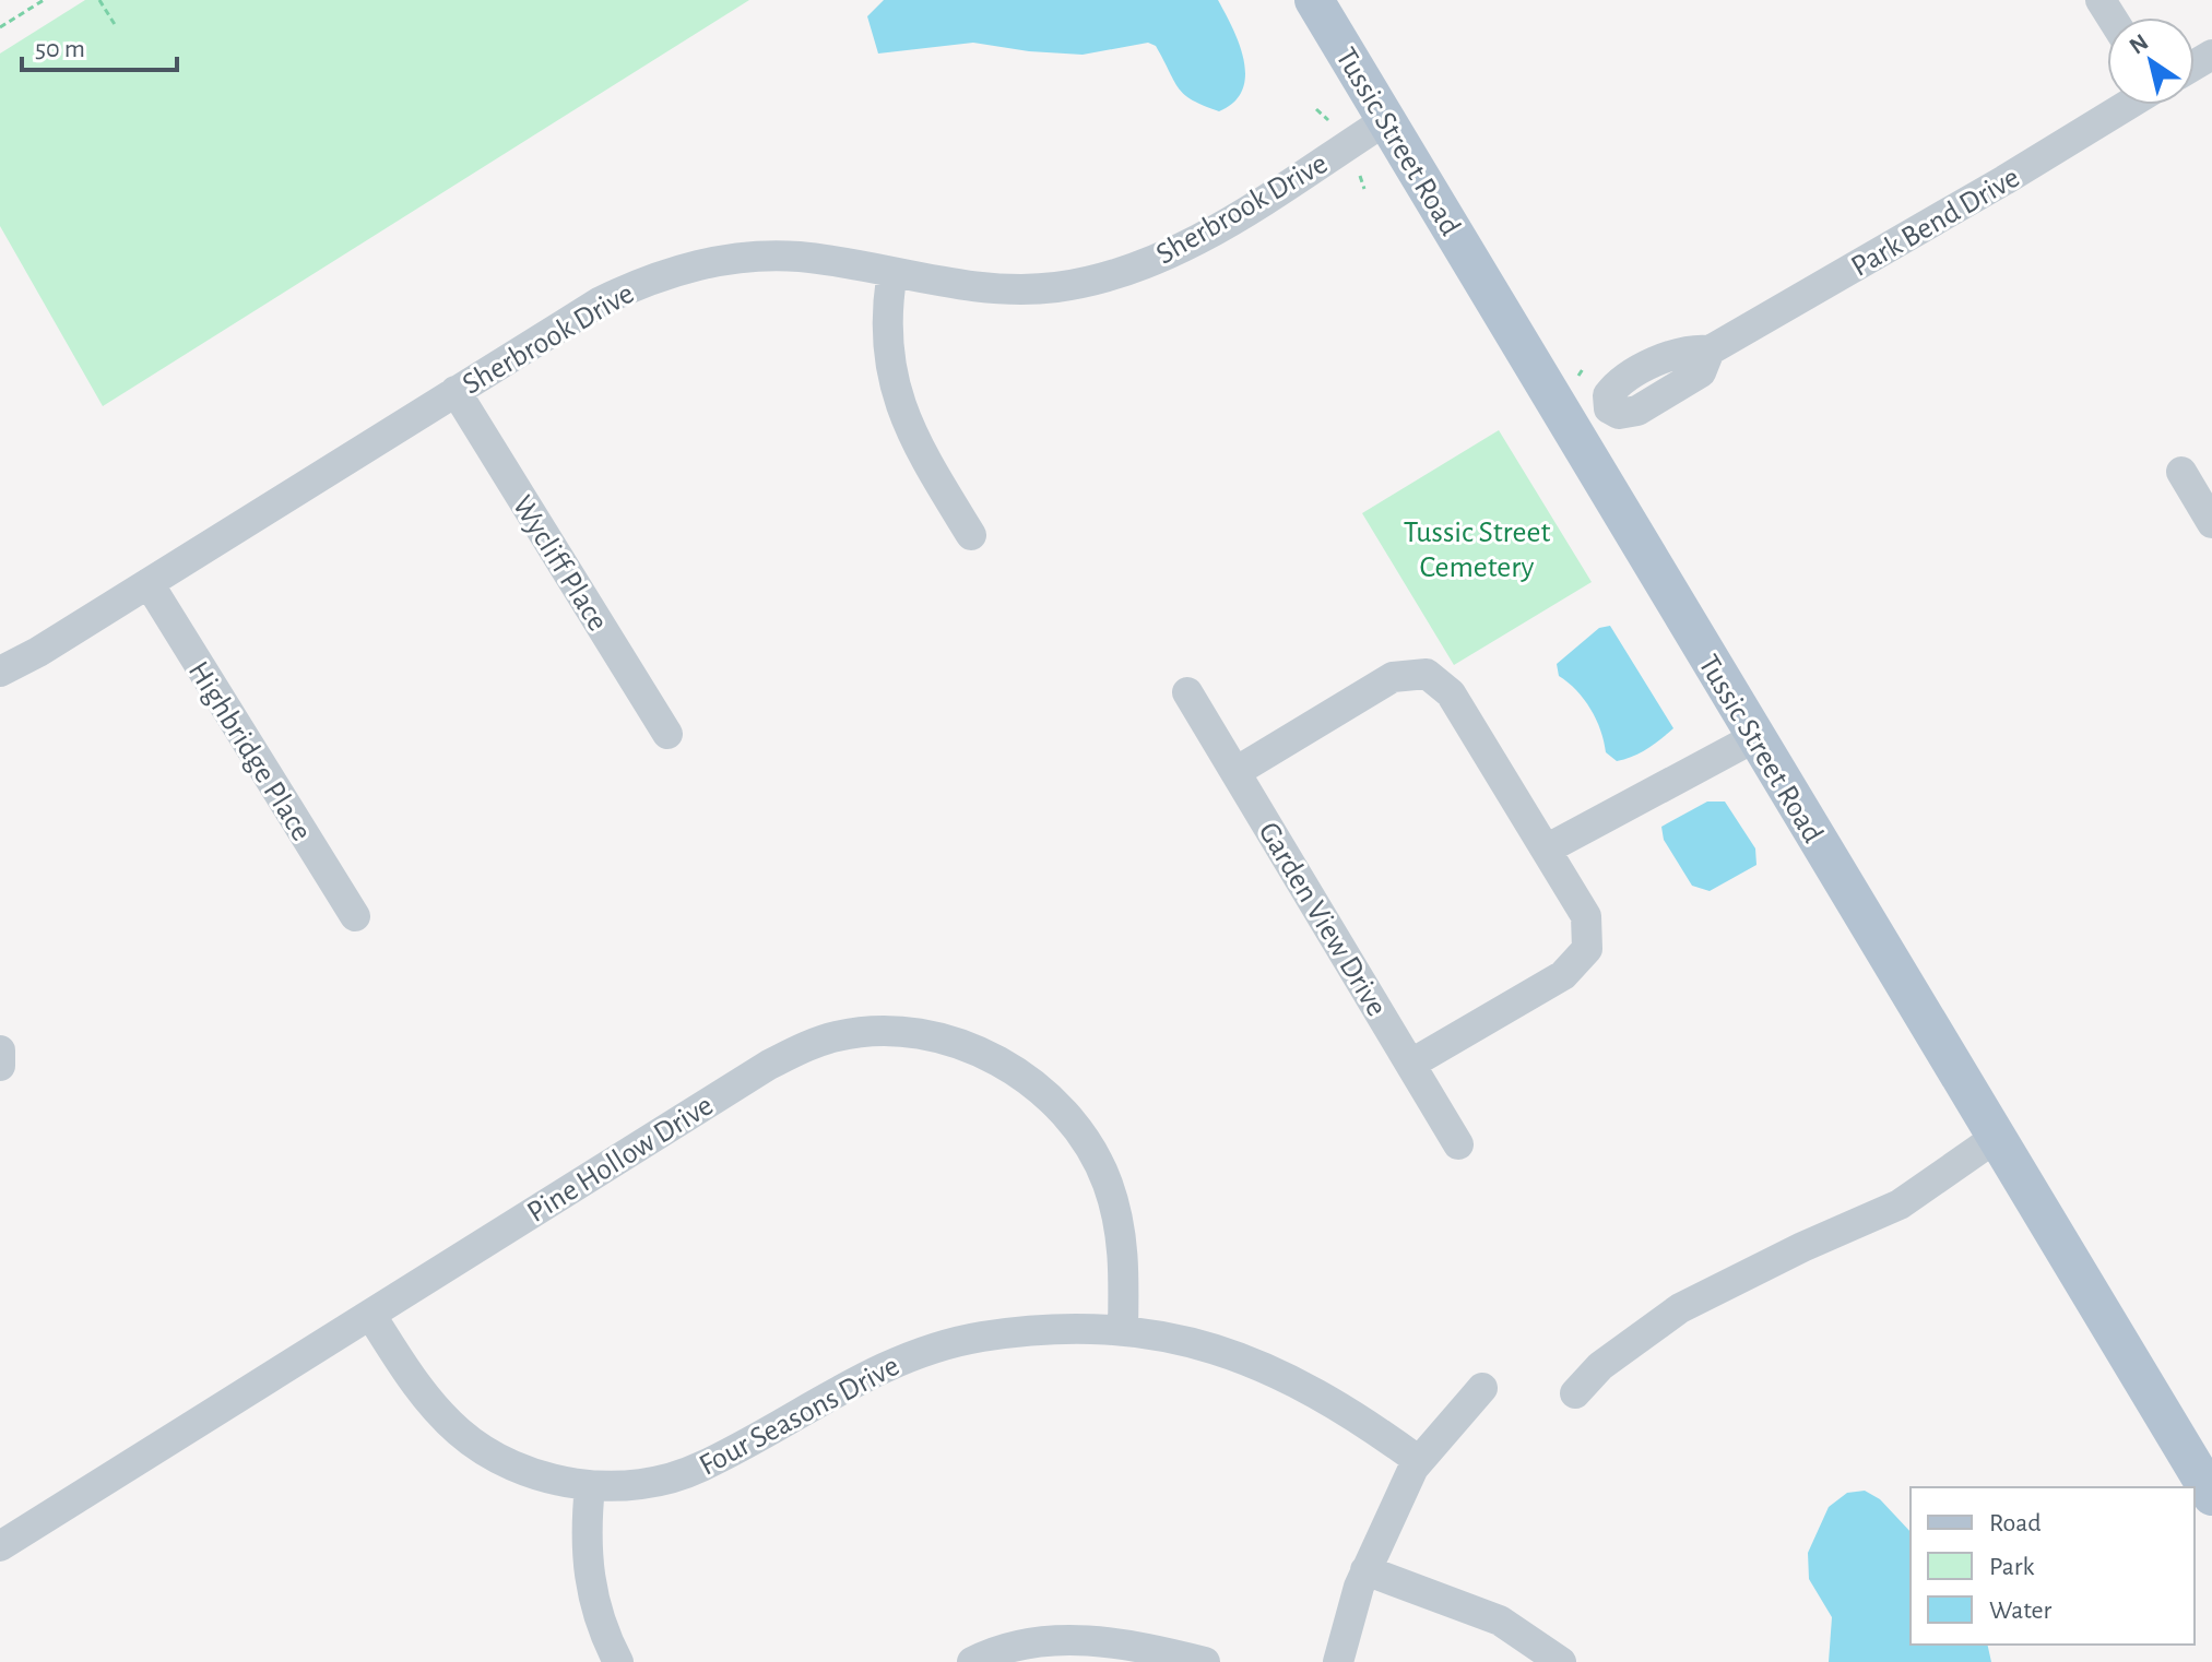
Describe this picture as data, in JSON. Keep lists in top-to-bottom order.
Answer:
{
  "streets": {
    "main road": ["Tussic Street Road"],
    "street": [
      "Sherbrook Drive",
      "Park Bend Drive",
      "Wycliff Place",
      "Highbridge Place",
      "Garden View Drive",
      "Pine Hollow Drive",
      "Four Seasons Drive"
    ]
  },
  "crossings": [
    ["Tussic Street Road", "Sherbrook Drive"],
    ["Tussic Street Road", "Park Bend Drive"],
    ["Sherbrook Drive", "Wycliff Place"],
    ["Sherbrook Drive", "Highbridge Place"],
    ["Pine Hollow Drive", "Four Seasons Drive"]
  ],
  "parks": ["Tussic Street Cemetery"],
  "legend": ["Road", "Park", "Water"],
  "scale_bar": "50 m",
  "north": "top left"
}
